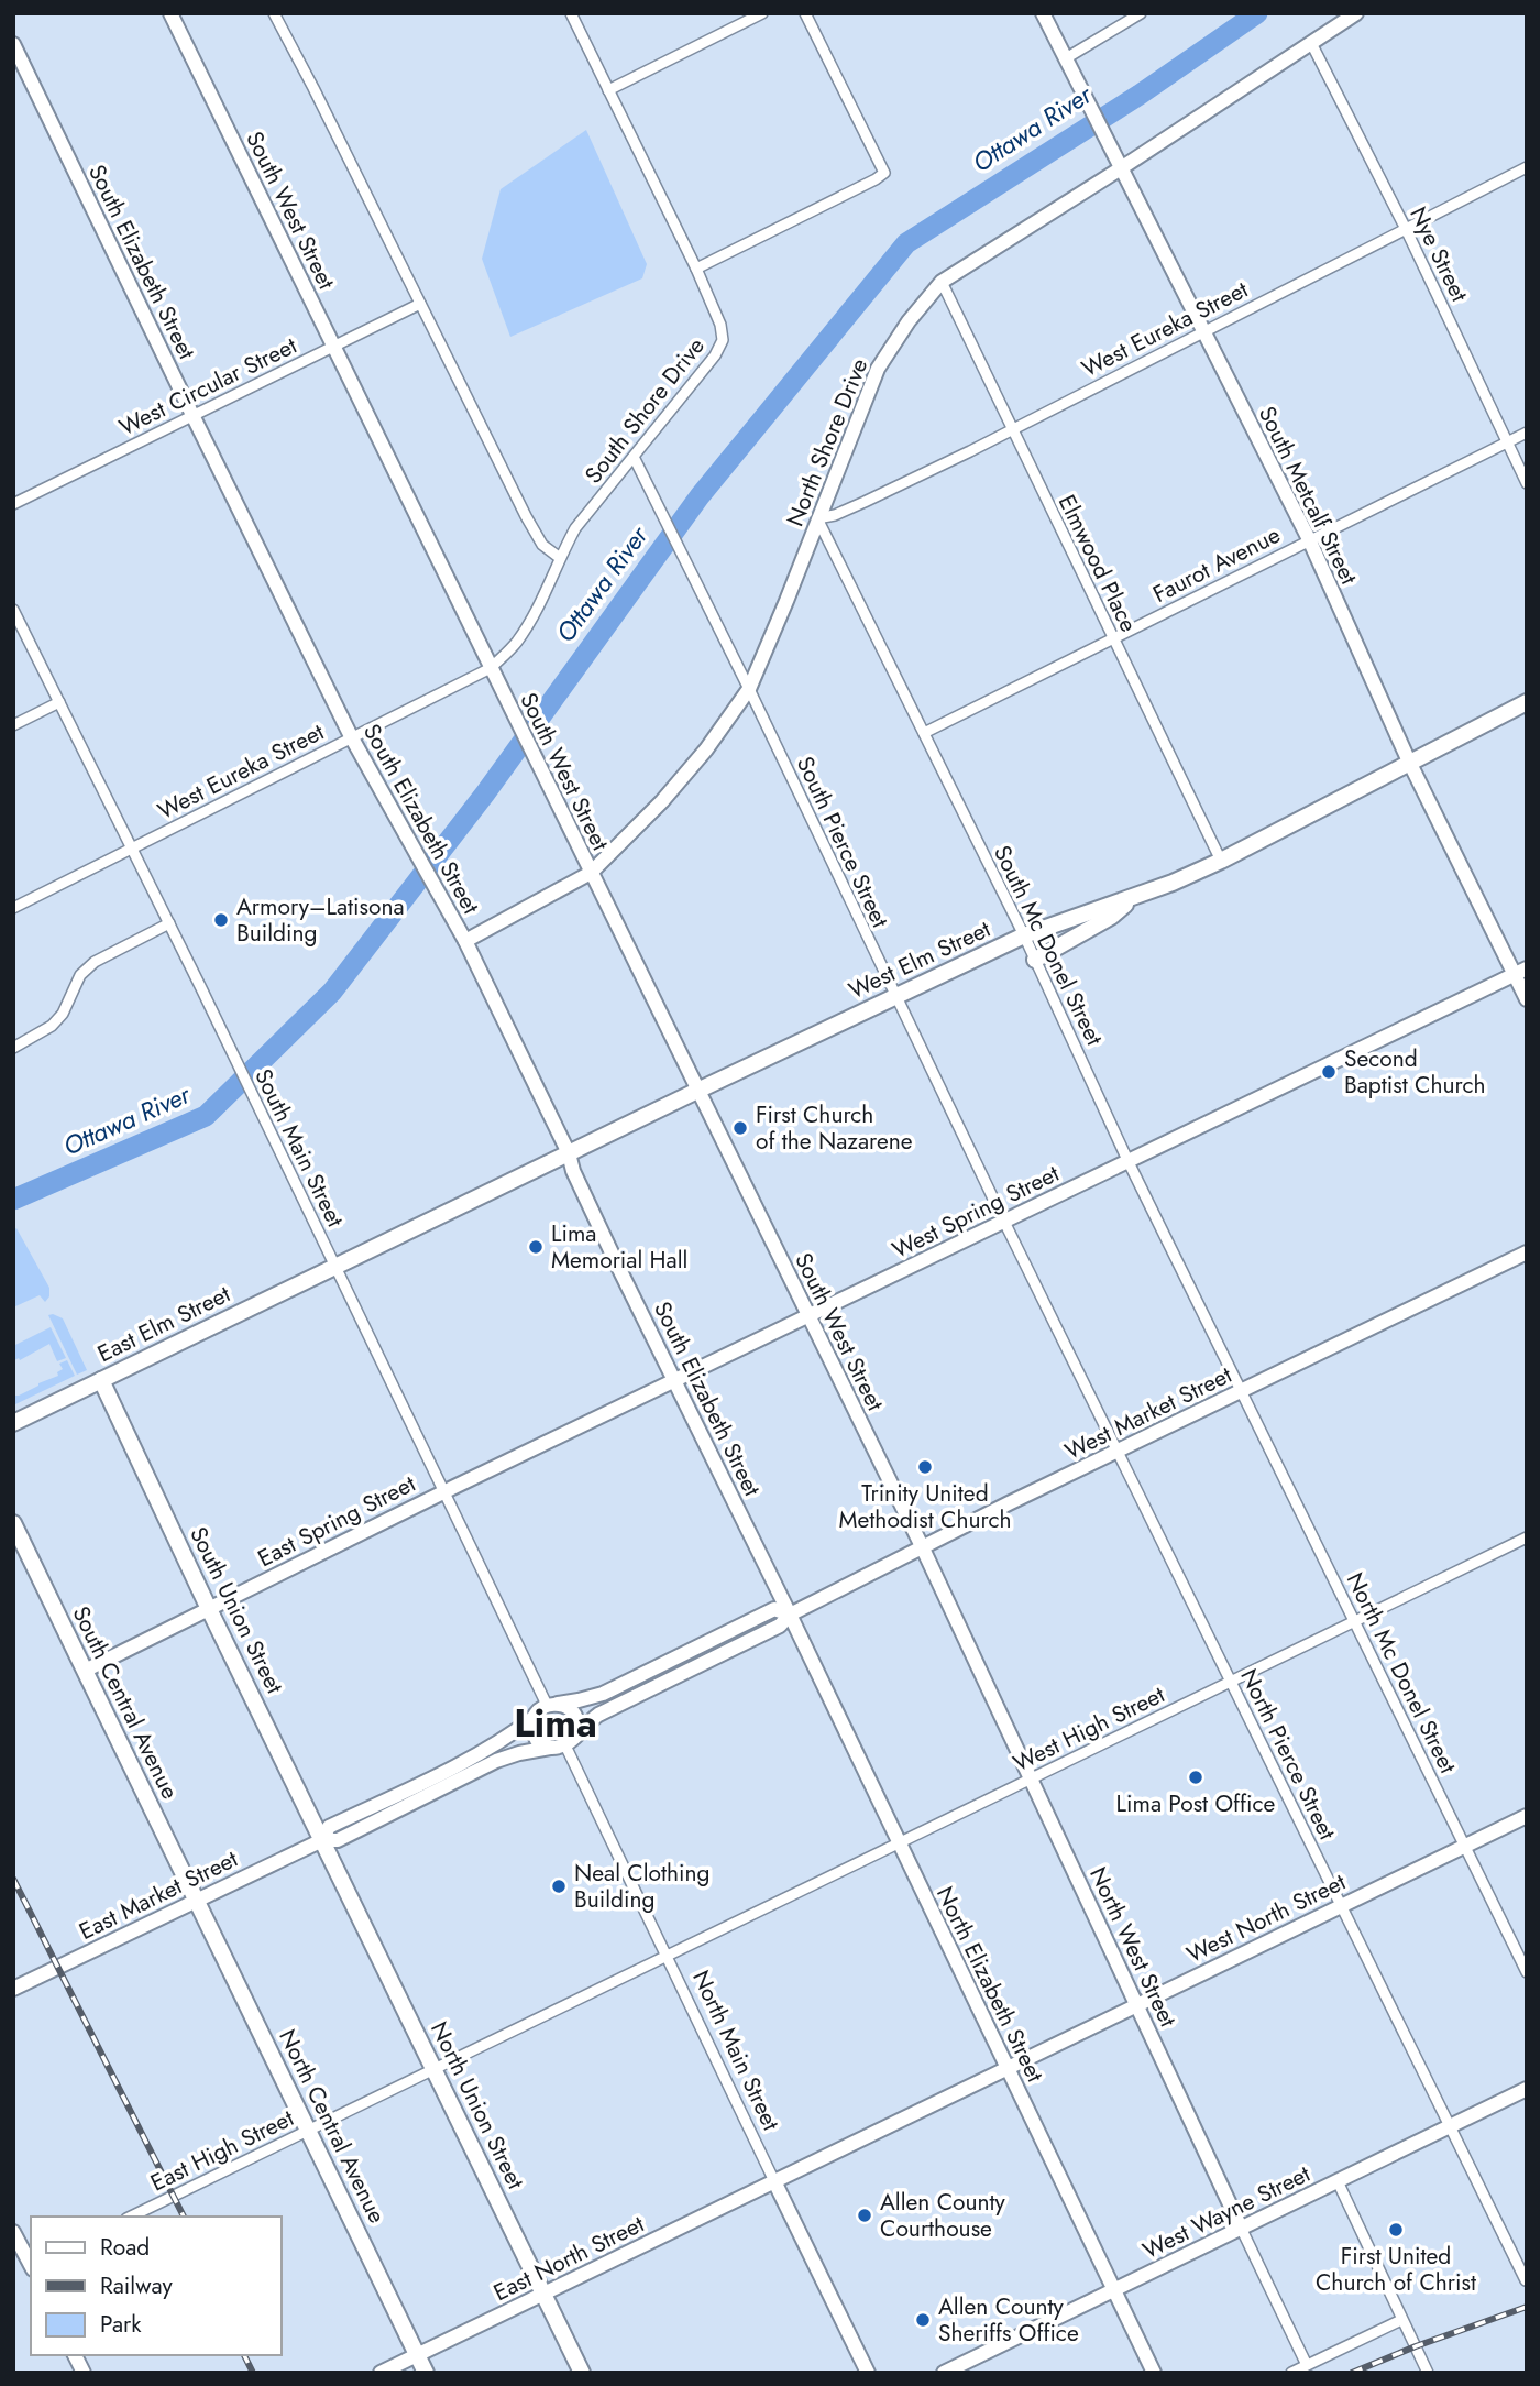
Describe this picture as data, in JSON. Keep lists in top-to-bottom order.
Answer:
{
  "streets": {
    "main road": [
      "West Elm Street",
      "East Elm Street",
      "South Union Street",
      "South Central Avenue",
      "North Union Street",
      "North Central Avenue"
    ],
    "street": [
      "South West Street",
      "Nye Street",
      "South Elizabeth Street",
      "West Eureka Street",
      "West Circular Street",
      "South Shore Drive",
      "North Shore Drive",
      "South Metcalf Street",
      "Elmwood Place",
      "Faurot Avenue",
      "South Pierce Street",
      "South Mc Donel Street",
      "South Main Street",
      "West Spring Street",
      "West Market Street",
      "East Spring Street",
      "North Mc Donel Street",
      "West High Street",
      "North Pierce Street",
      "East Market Street",
      "West North Street",
      "North West Street",
      "North Elizabeth Street",
      "North Main Street",
      "East High Street",
      "West Wayne Street",
      "East North Street"
    ]
  },
  "crossings": [
    ["South West Street", "West Eureka Street"],
    ["South West Street", "West Circular Street"],
    ["South West Street", "South Shore Drive"],
    ["South West Street", "North Shore Drive"],
    ["South West Street", "West Elm Street"],
    ["South West Street", "West Spring Street"],
    ["South West Street", "West Market Street"],
    ["South West Street", "North West Street"],
    ["Nye Street", "West Eureka Street"],
    ["Nye Street", "North Shore Drive"],
    ["Nye Street", "Faurot Avenue"],
    ["South Elizabeth Street", "West Eureka Street"],
    ["South Elizabeth Street", "West Circular Street"],
    ["South Elizabeth Street", "North Shore Drive"],
    ["South Elizabeth Street", "West Elm Street"],
    ["South Elizabeth Street", "West Spring Street"],
    ["South Elizabeth Street", "West Market Street"],
    ["South Elizabeth Street", "North Elizabeth Street"],
    ["West Eureka Street", "South Shore Drive"],
    ["West Eureka Street", "North Shore Drive"],
    ["West Eureka Street", "South Metcalf Street"],
    ["West Eureka Street", "Elmwood Place"],
    ["West Eureka Street", "South Mc Donel Street"],
    ["West Eureka Street", "South Main Street"],
    ["South Shore Drive", "South Pierce Street"],
    ["North Shore Drive", "South Metcalf Street"],
    ["North Shore Drive", "Elmwood Place"],
    ["North Shore Drive", "South Pierce Street"],
    ["North Shore Drive", "South Mc Donel Street"],
    ["South Metcalf Street", "Faurot Avenue"],
    ["South Metcalf Street", "West Elm Street"],
    ["South Metcalf Street", "West Spring Street"],
    ["Elmwood Place", "Faurot Avenue"],
    ["Elmwood Place", "West Elm Street"],
    ["Faurot Avenue", "South Mc Donel Street"],
    ["South Pierce Street", "West Elm Street"],
    ["South Pierce Street", "West Spring Street"],
    ["South Pierce Street", "West Market Street"],
    ["South Pierce Street", "North Pierce Street"],
    ["South Mc Donel Street", "West Elm Street"],
    ["South Mc Donel Street", "West Spring Street"],
    ["South Mc Donel Street", "West Market Street"],
    ["South Mc Donel Street", "North Mc Donel Street"],
    ["West Elm Street", "South Main Street"],
    ["West Elm Street", "East Elm Street"],
    ["South Main Street", "West Spring Street"],
    ["South Main Street", "East Elm Street"],
    ["South Main Street", "West Market Street"],
    ["South Main Street", "East Spring Street"],
    ["South Main Street", "East Market Street"],
    ["South Main Street", "North Main Street"],
    ["West Spring Street", "East Spring Street"],
    ["East Elm Street", "South Union Street"],
    ["West Market Street", "North Mc Donel Street"],
    ["West Market Street", "North Pierce Street"],
    ["West Market Street", "East Market Street"],
    ["West Market Street", "North West Street"],
    ["West Market Street", "North Elizabeth Street"],
    ["West Market Street", "North Main Street"],
    ["East Spring Street", "South Union Street"],
    ["East Spring Street", "South Central Avenue"],
    ["South Union Street", "East Market Street"],
    ["South Union Street", "North Union Street"],
    ["North Mc Donel Street", "West High Street"],
    ["North Mc Donel Street", "West North Street"],
    ["South Central Avenue", "East Market Street"],
    ["South Central Avenue", "North Central Avenue"],
    ["West High Street", "North Pierce Street"],
    ["West High Street", "North West Street"],
    ["West High Street", "North Elizabeth Street"],
    ["West High Street", "North Main Street"],
    ["West High Street", "East High Street"],
    ["North Pierce Street", "West North Street"],
    ["North Pierce Street", "West Wayne Street"],
    ["East Market Street", "North Main Street"],
    ["East Market Street", "North Central Avenue"],
    ["West North Street", "North West Street"],
    ["West North Street", "North Elizabeth Street"],
    ["West North Street", "North Main Street"],
    ["West North Street", "East North Street"],
    ["North West Street", "West Wayne Street"],
    ["North Elizabeth Street", "West Wayne Street"],
    ["North Main Street", "East High Street"],
    ["North Main Street", "East North Street"],
    ["North Union Street", "East High Street"],
    ["North Union Street", "East North Street"],
    ["North Central Avenue", "East High Street"],
    ["North Central Avenue", "East North Street"]
  ],
  "districts": ["Lima"],
  "water": ["Ottawa River"],
  "places": [
    "Armory–Latisona Building",
    "Second Baptist Church",
    "First Church of the Nazarene",
    "Lima Memorial Hall",
    "Trinity United Methodist Church",
    "Lima Post Office",
    "Neal Clothing Building",
    "Allen County Courthouse",
    "First United Church of Christ",
    "Allen County Sheriffs Office"
  ],
  "legend": ["Road", "Railway", "Park"]
}
